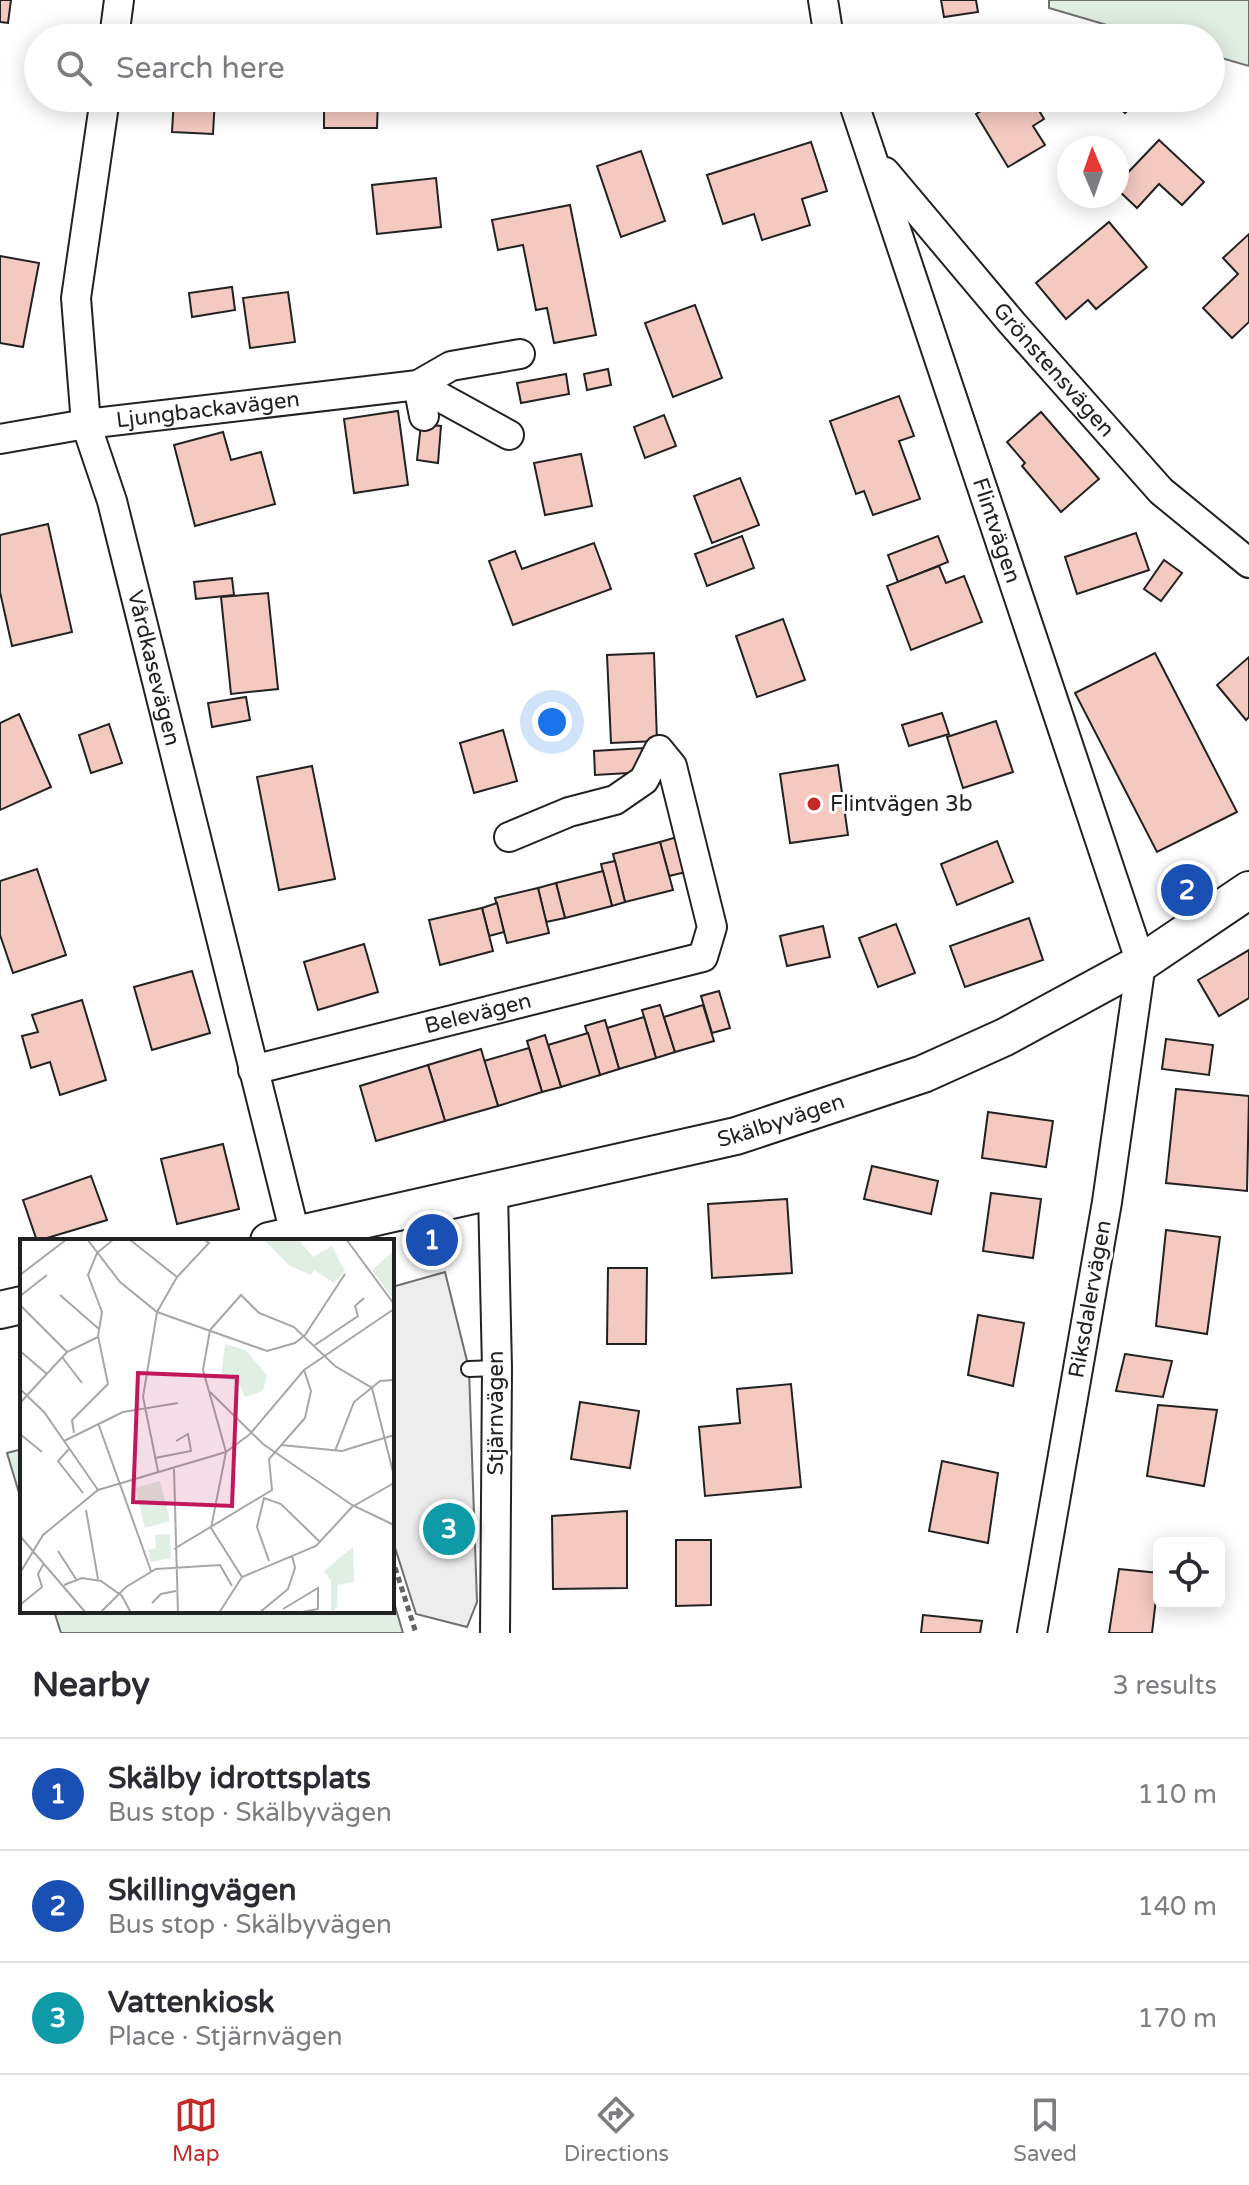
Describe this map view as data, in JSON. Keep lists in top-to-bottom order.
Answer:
{
  "streets": {
    "street": [
      "Grönstensvägen",
      "Ljungbackavägen",
      "Flintvägen",
      "Vårdkasevägen",
      "Belevägen",
      "Skälbyvägen",
      "Riksdalervägen",
      "Stjärnvägen"
    ]
  },
  "crossings": [
    ["Grönstensvägen", "Flintvägen"],
    ["Ljungbackavägen", "Vårdkasevägen"],
    ["Flintvägen", "Skälbyvägen"],
    ["Flintvägen", "Riksdalervägen"],
    ["Vårdkasevägen", "Belevägen"],
    ["Vårdkasevägen", "Skälbyvägen"],
    ["Skälbyvägen", "Riksdalervägen"],
    ["Skälbyvägen", "Stjärnvägen"]
  ],
  "places": ["Flintvägen 3b"],
  "north": "top",
  "page": {
    "search": "Search here",
    "pins": ["2", "1", "3"],
    "heading": ["Nearby", "3 results"],
    "list": [
      {
        "mark": "1",
        "name": "Skälby idrottsplats",
        "note": "Bus stop · Skälbyvägen",
        "value": "110 m"
      },
      {
        "mark": "2",
        "name": "Skillingvägen",
        "note": "Bus stop · Skälbyvägen",
        "value": "140 m"
      },
      {
        "mark": "3",
        "name": "Vattenkiosk",
        "note": "Place · Stjärnvägen",
        "value": "170 m"
      }
    ],
    "nav": ["Map", "Directions", "Saved"]
  }
}
